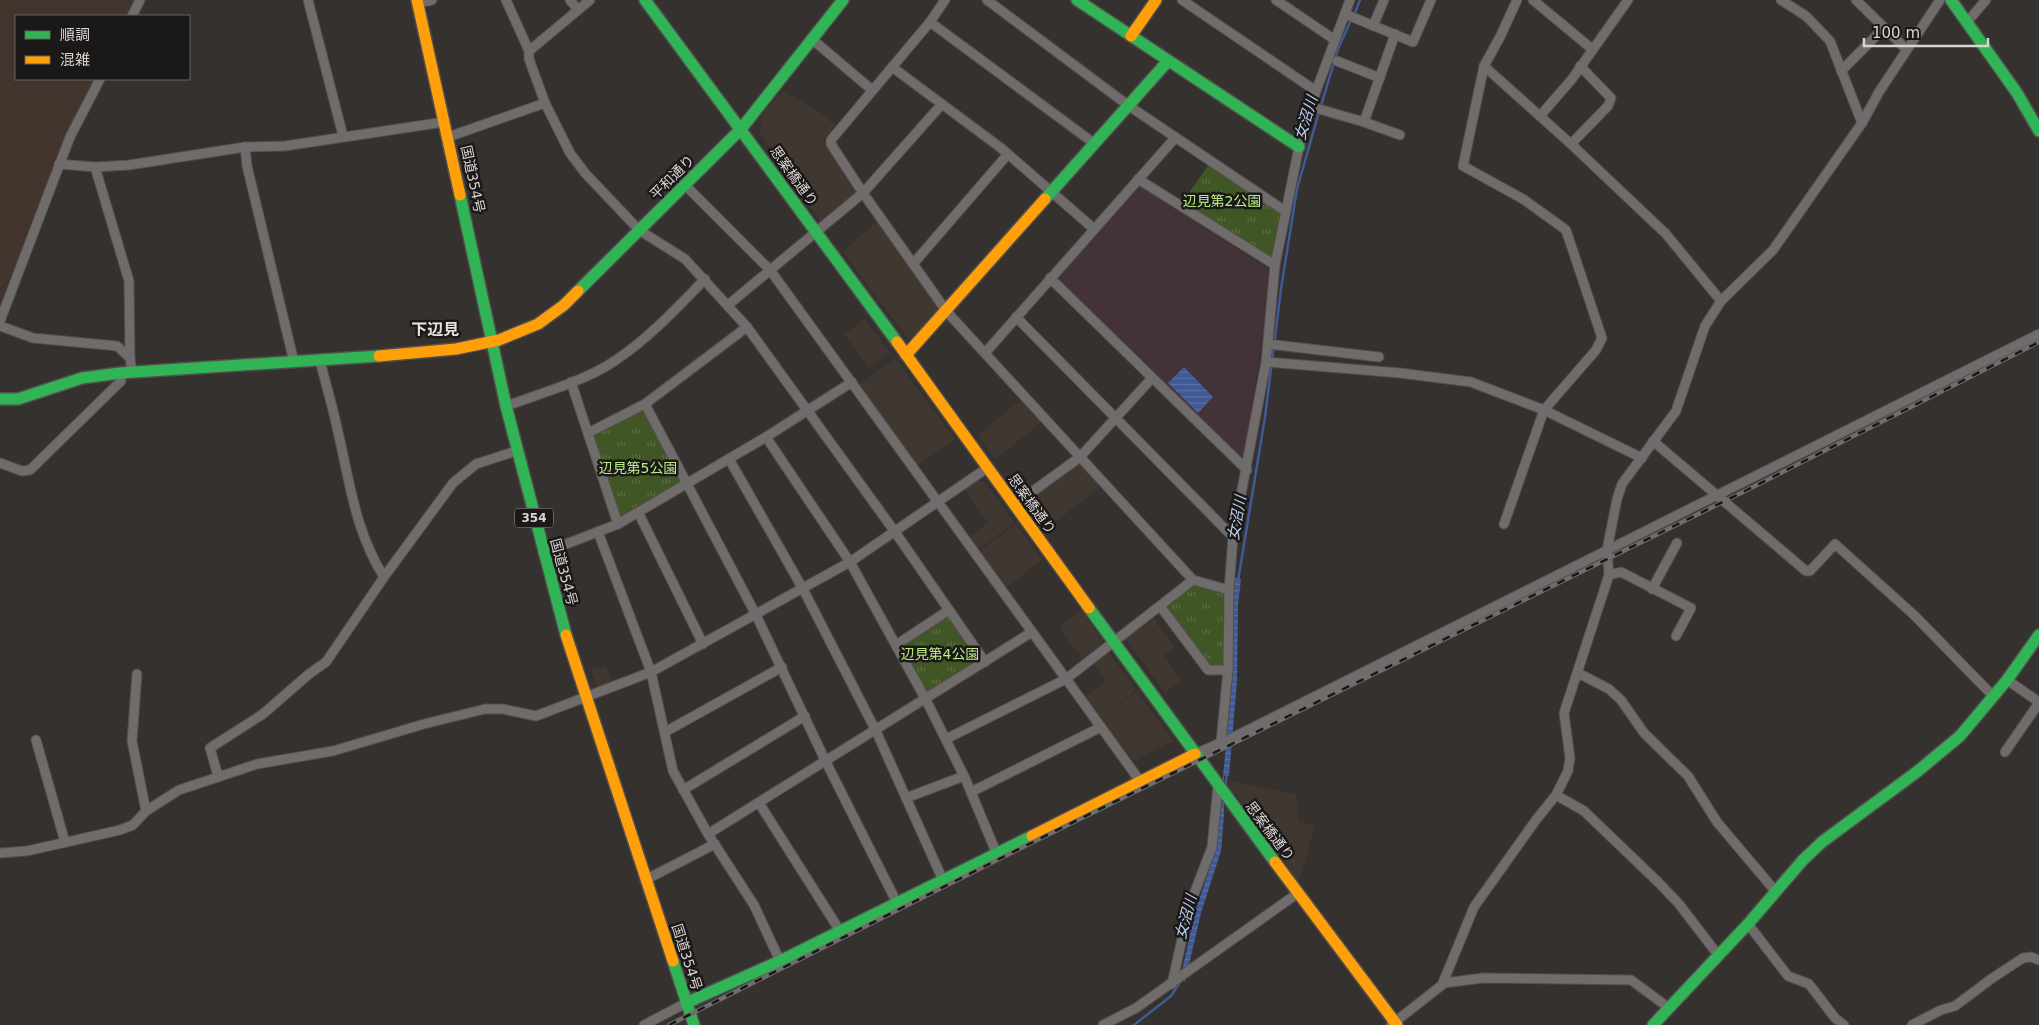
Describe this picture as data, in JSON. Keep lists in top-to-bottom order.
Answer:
{
  "streets": {
    "main road": [
      "思案橋通り",
      "平和通り",
      "国道354号",
      "354"
    ]
  },
  "crossings": [
    ["思案橋通り", "平和通り"],
    ["平和通り", "国道354号"]
  ],
  "districts": ["下辺見"],
  "water": ["女沼川"],
  "parks": ["辺見第2公園", "辺見第5公園", "辺見第4公園"],
  "legend": ["順調", "混雑"],
  "scale_bar": "100 m"
}
